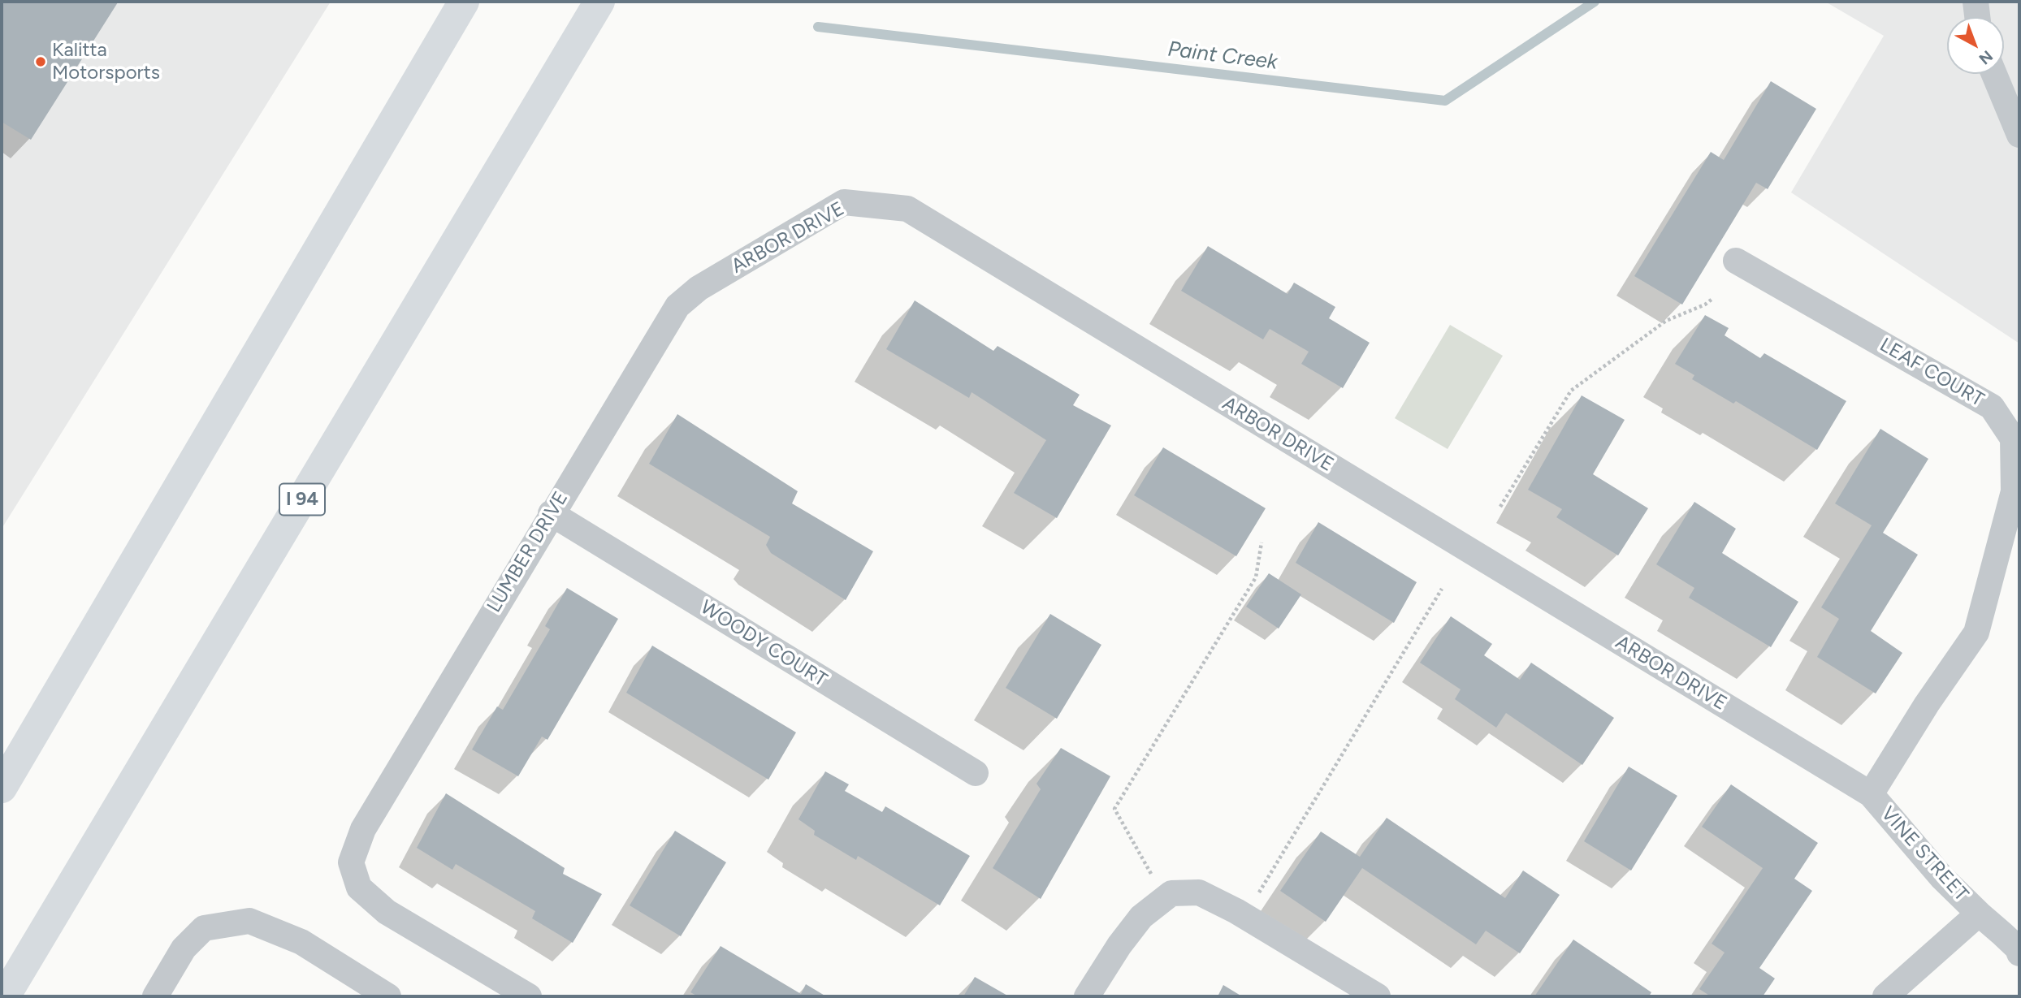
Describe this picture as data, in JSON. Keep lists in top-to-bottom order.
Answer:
{
  "streets": {
    "highway": ["I 94"],
    "street": [
      "ARBOR DRIVE",
      "LEAF COURT",
      "LUMBER DRIVE",
      "WOODY COURT",
      "VINE STREET"
    ]
  },
  "crossings": [
    ["ARBOR DRIVE", "LEAF COURT"],
    ["ARBOR DRIVE", "LUMBER DRIVE"],
    ["ARBOR DRIVE", "VINE STREET"],
    ["LEAF COURT", "VINE STREET"],
    ["LUMBER DRIVE", "WOODY COURT"]
  ],
  "water": ["Paint Creek"],
  "places": ["Kalitta Motorsports"],
  "north": "bottom right"
}
